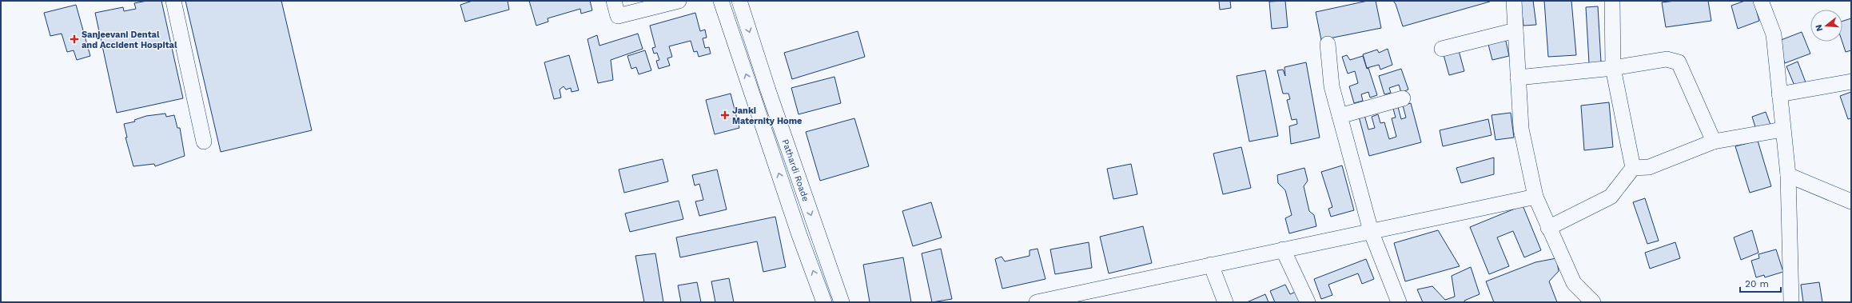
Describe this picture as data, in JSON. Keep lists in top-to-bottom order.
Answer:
{
  "streets": {
    "street": ["Pathardi Roade"]
  },
  "places": {
    "health": ["Sanjeevani Dental and Accident Hospital", "Janki Maternity Home"]
  },
  "scale_bar": "20 m",
  "north": "left"
}
